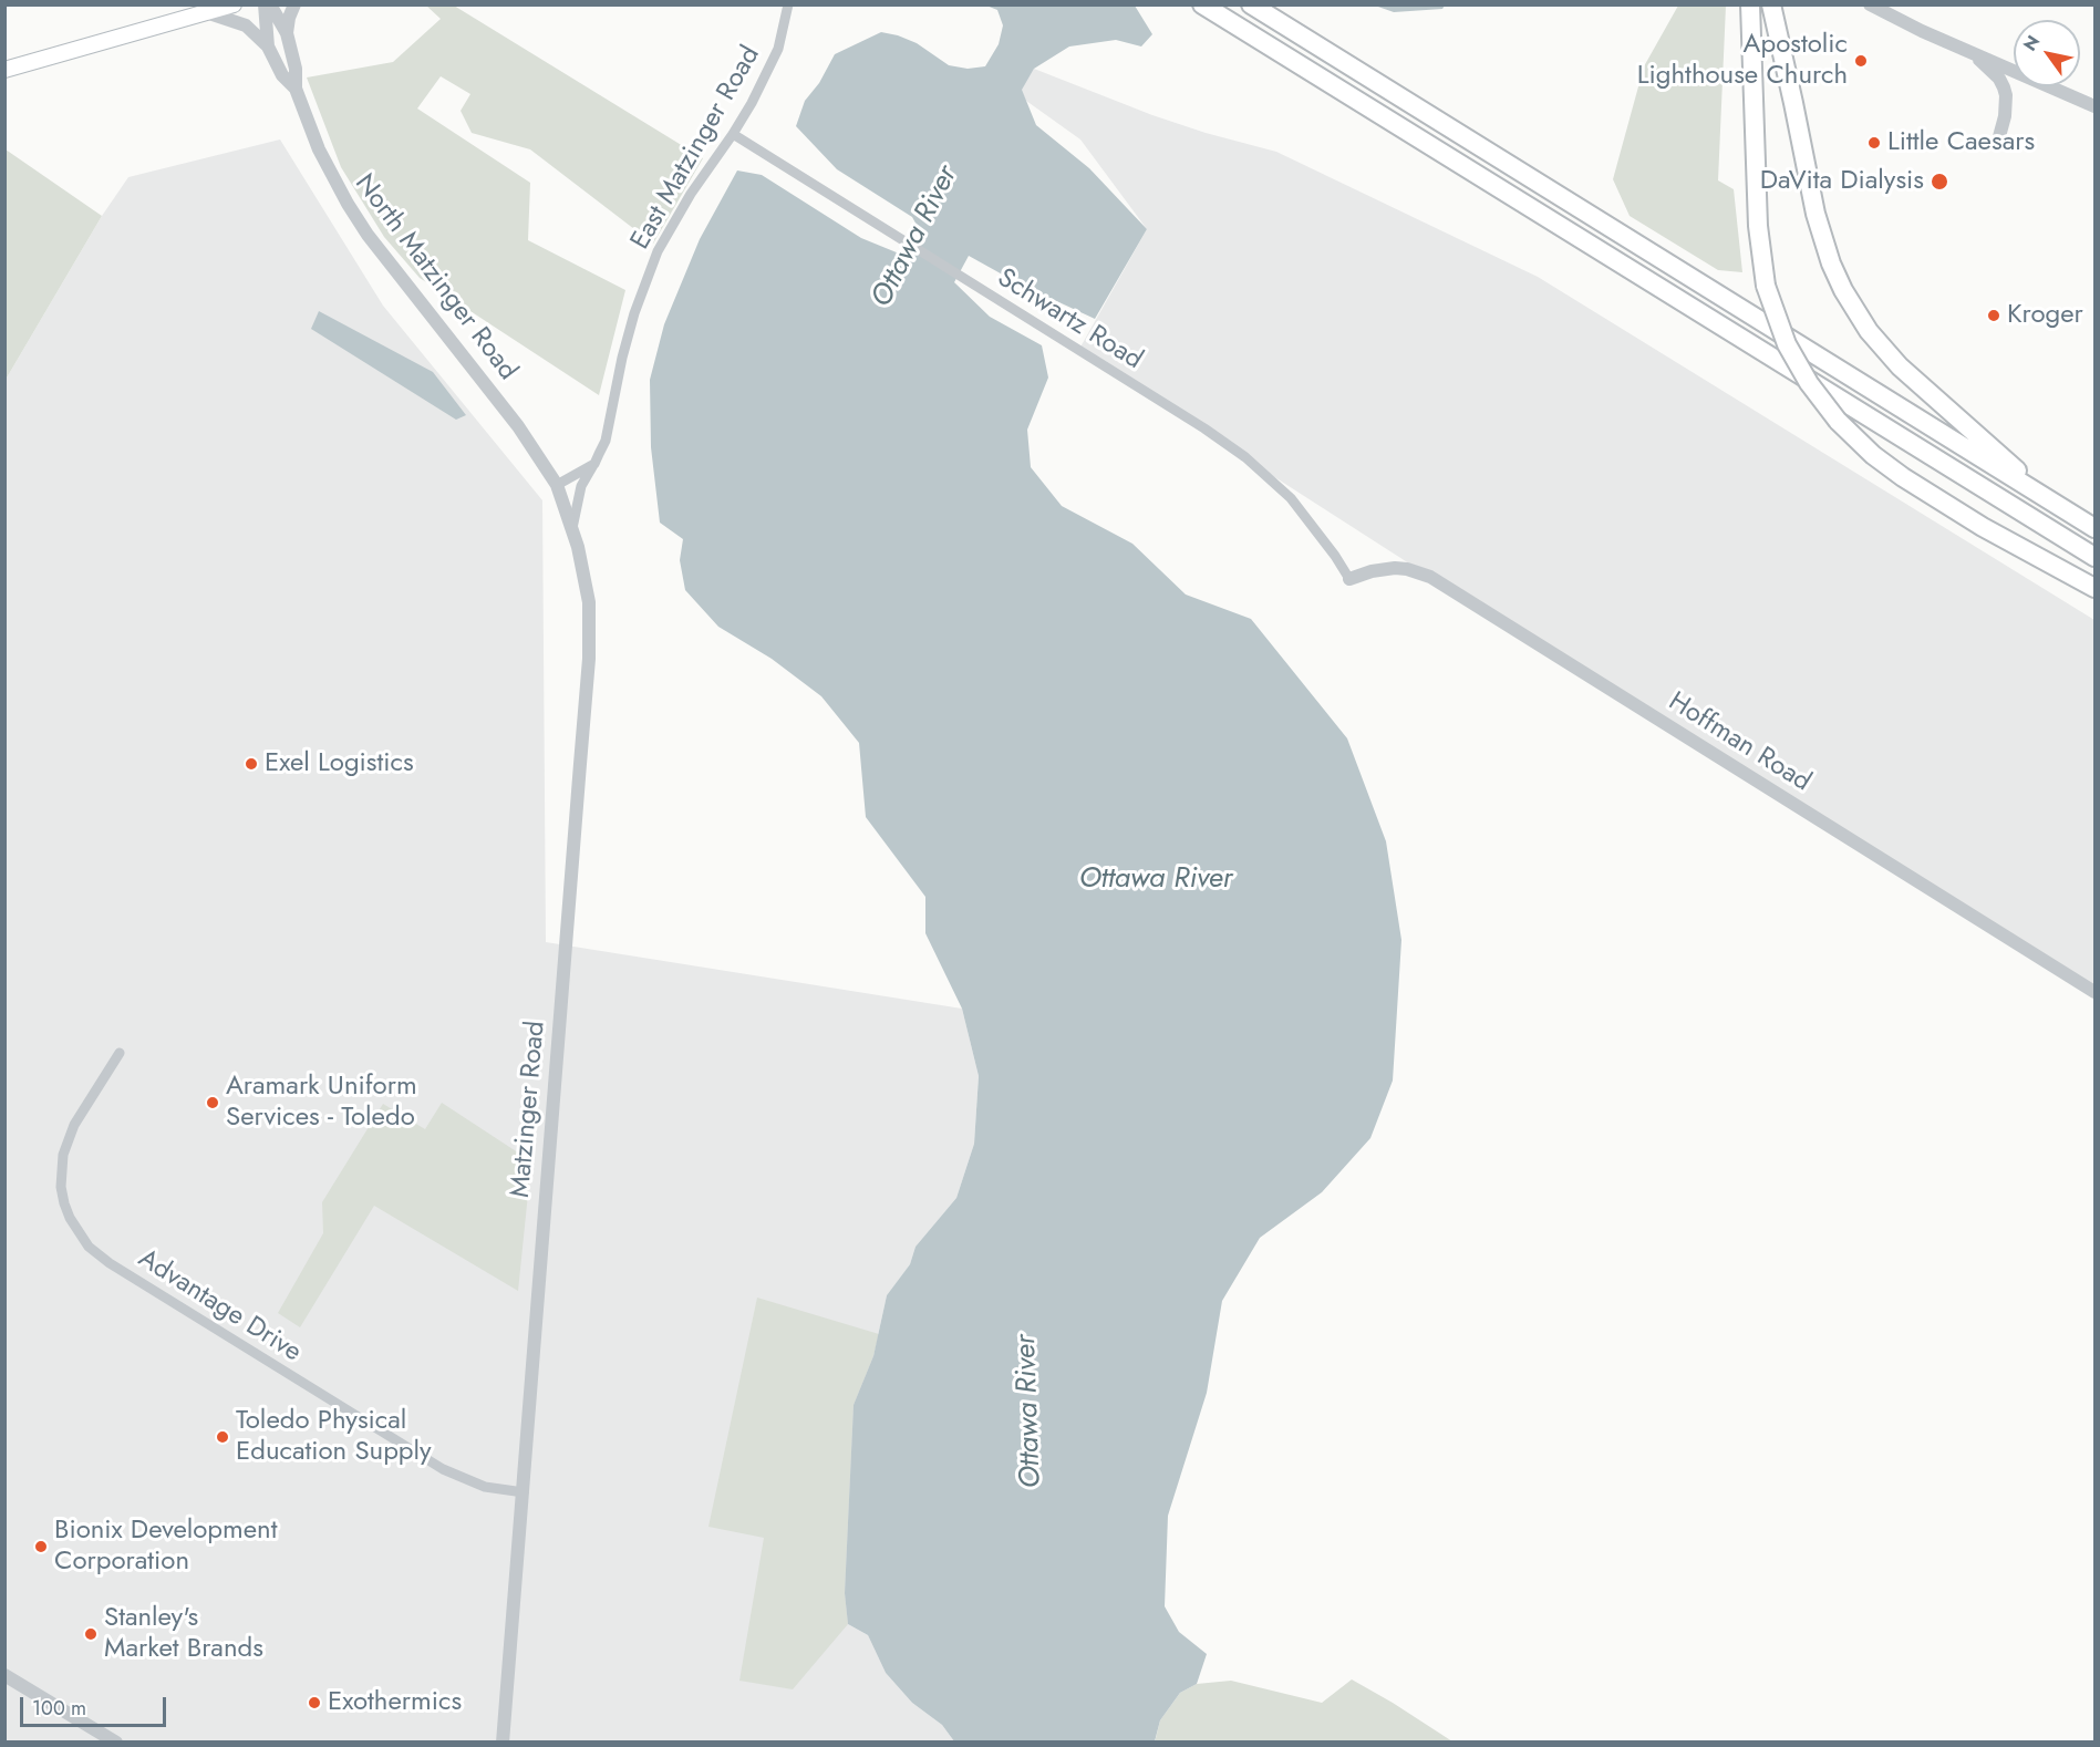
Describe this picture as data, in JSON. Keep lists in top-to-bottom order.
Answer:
{
  "streets": {
    "street": [
      "East Matzinger Road",
      "North Matzinger Road",
      "Schwartz Road",
      "Hoffman Road",
      "Matzinger Road",
      "Advantage Drive"
    ]
  },
  "crossings": [
    ["East Matzinger Road", "Schwartz Road"],
    ["East Matzinger Road", "Matzinger Road"],
    ["North Matzinger Road", "Matzinger Road"],
    ["Schwartz Road", "Hoffman Road"],
    ["Matzinger Road", "Advantage Drive"]
  ],
  "water": ["Ottawa River"],
  "places": [
    "Apostolic Lighthouse Church",
    "Little Caesars",
    "DaVita Dialysis",
    "Kroger",
    "Exel Logistics",
    "Aramark Uniform Services - Toledo",
    "Toledo Physical Education Supply",
    "Bionix Development Corporation",
    "Stanley's Market Brands",
    "Exothermics"
  ],
  "scale_bar": "100 m",
  "north": "top left"
}
